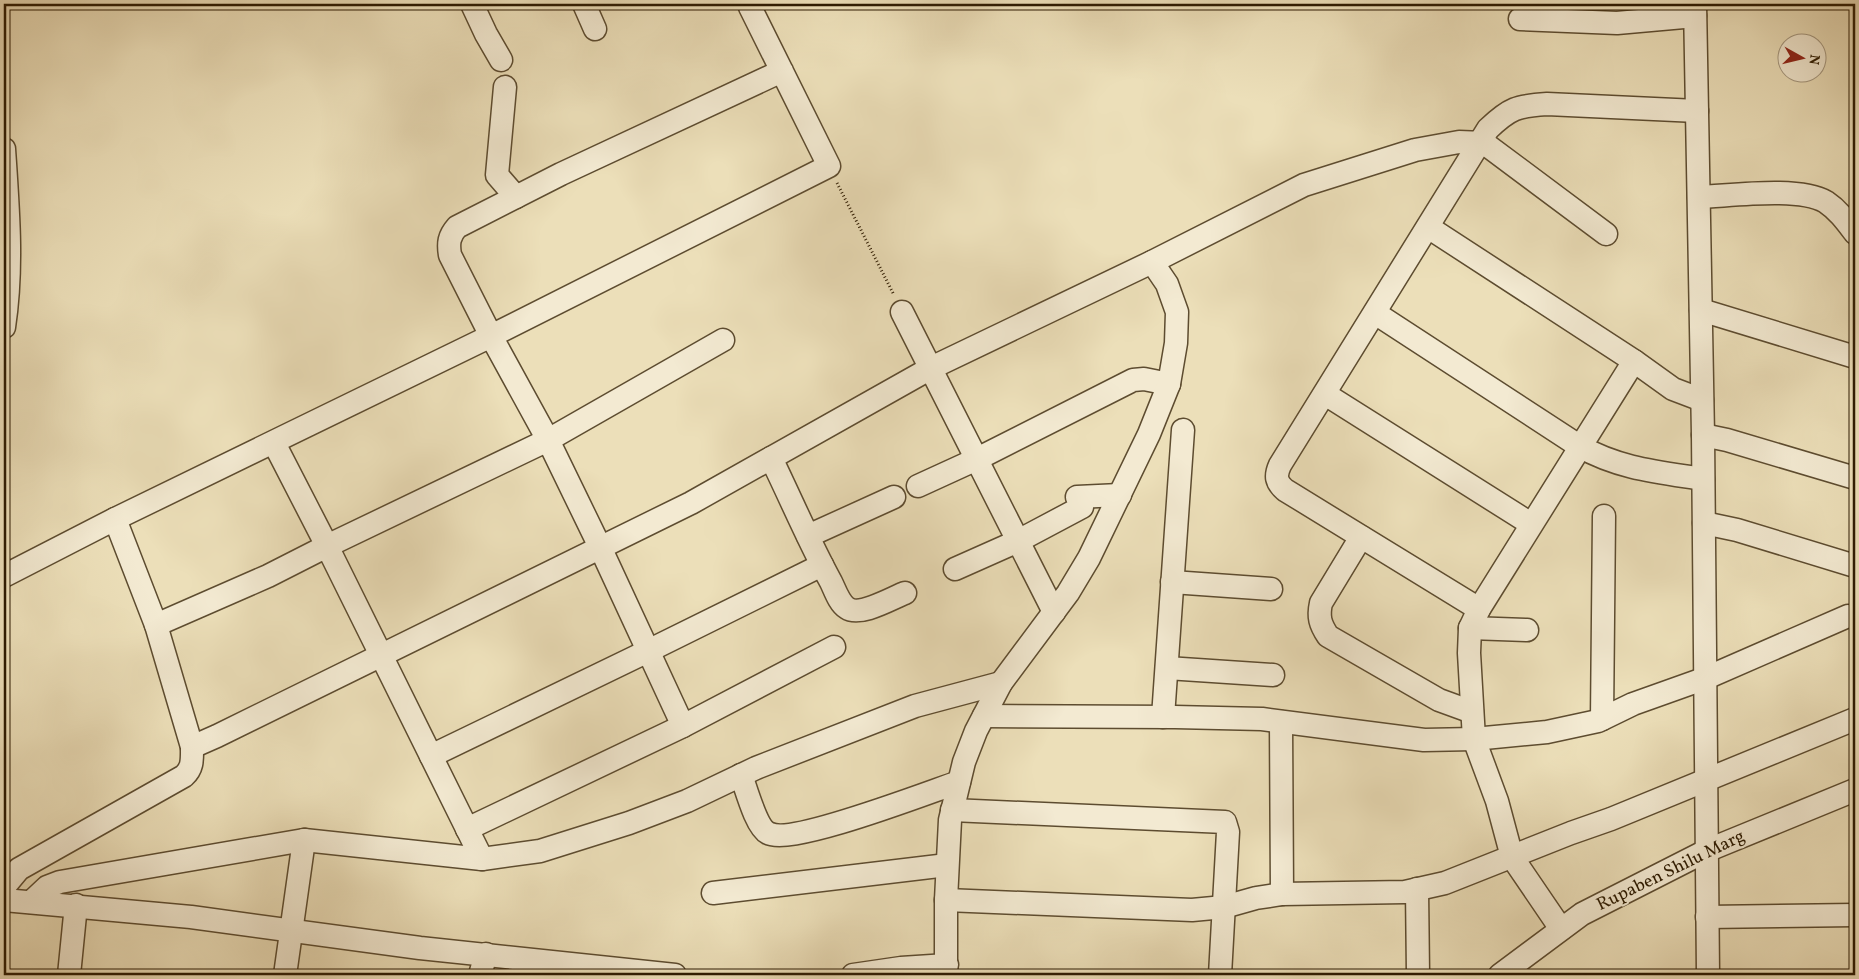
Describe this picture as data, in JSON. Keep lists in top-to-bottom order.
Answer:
{
  "streets": {
    "street": ["Rupaben Shilu Marg"]
  },
  "north": "right"
}
